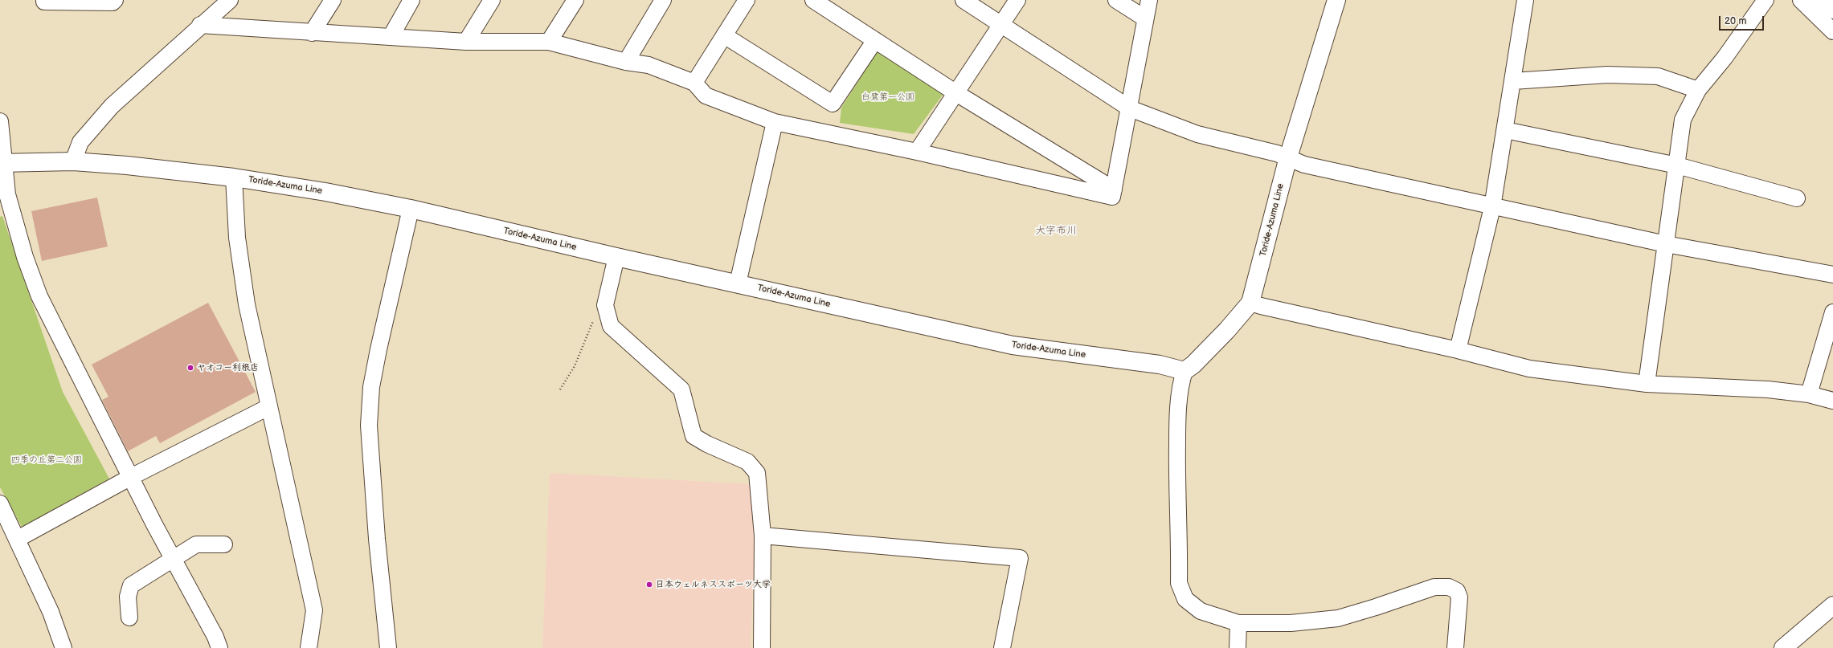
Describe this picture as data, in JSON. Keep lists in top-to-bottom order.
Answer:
{
  "streets": {
    "main road": ["Toride-Azuma Line"]
  },
  "districts": ["大字布川"],
  "parks": ["白鷺第一公園", "四季の丘第二公園"],
  "places": ["ヤオコー利根店", "日本ウェルネススポーツ大学"],
  "scale_bar": "20 m"
}
